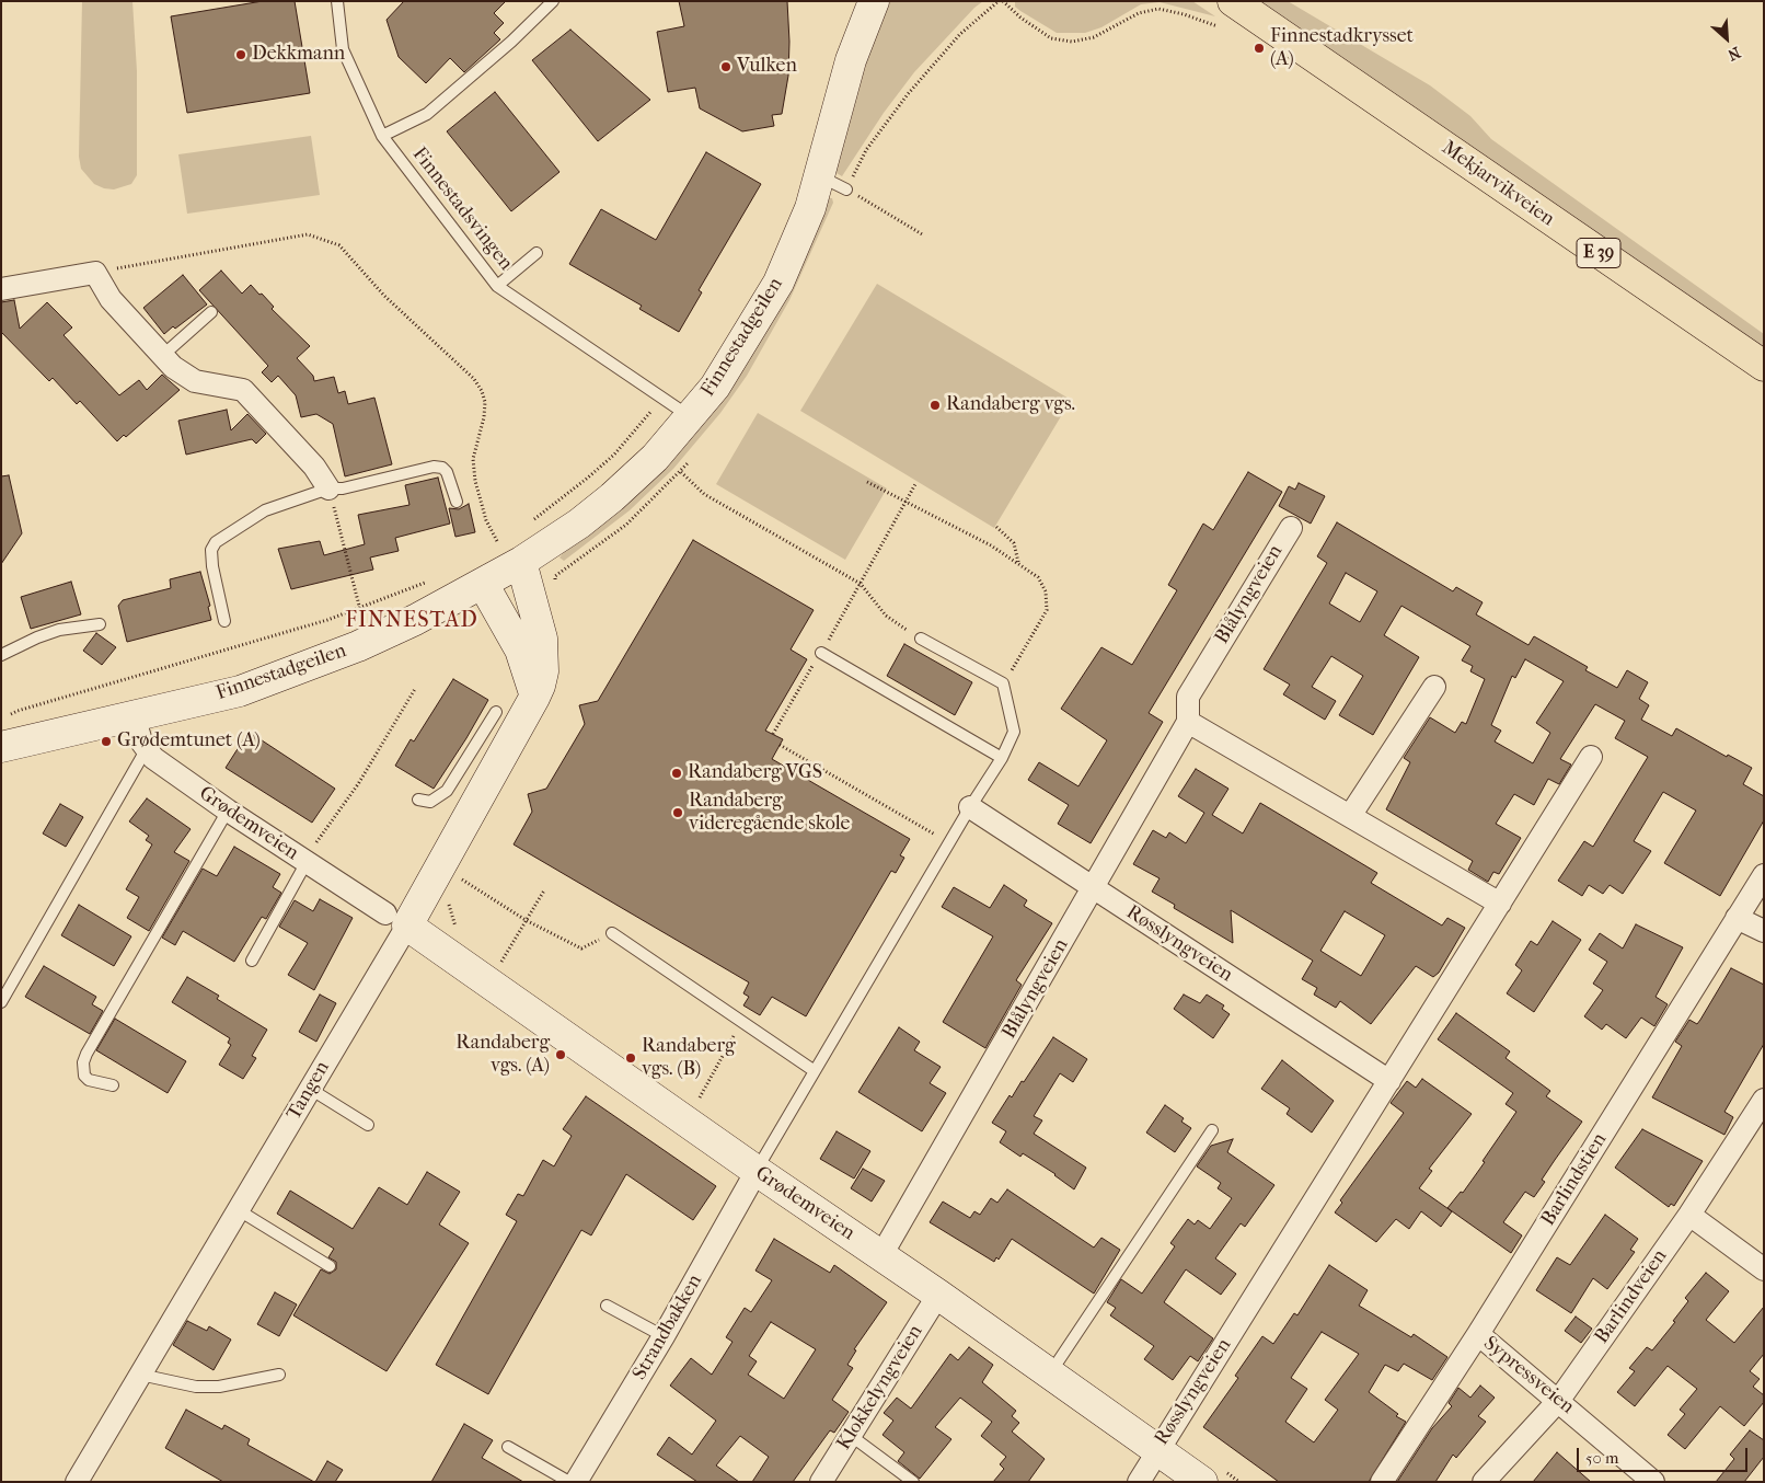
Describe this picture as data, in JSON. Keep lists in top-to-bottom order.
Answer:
{
  "streets": {
    "highway": ["Mekjarvikveien", "E 39"],
    "main road": ["Finnestadgeilen", "Grødemveien", "Tangen"],
    "street": [
      "Blålyngveien",
      "Røsslyngveien",
      "Barlindstien",
      "Barlindveien",
      "Strandbakken",
      "Sypressveien",
      "Klokkelyngveien"
    ],
    "lane": ["Finnestadsvingen"]
  },
  "crossings": [
    ["Finnestadsvingen", "Finnestadgeilen"],
    ["Blålyngveien", "Grødemveien"],
    ["Blålyngveien", "Røsslyngveien"],
    ["Grødemveien", "Røsslyngveien"],
    ["Grødemveien", "Tangen"],
    ["Grødemveien", "Strandbakken"],
    ["Grødemveien", "Klokkelyngveien"],
    ["Barlindstien", "Sypressveien"],
    ["Barlindveien", "Sypressveien"]
  ],
  "districts": ["FINNESTAD"],
  "places": [
    "Finnestadkrysset (A)",
    "Dekkmann",
    "Vulken",
    "Randaberg vgs.",
    "Grødemtunet (A)",
    "Randaberg VGS",
    "Randaberg videregående skole",
    "Randaberg vgs. (A)",
    "Randaberg vgs. (B)"
  ],
  "scale_bar": "50 m",
  "north": "bottom right"
}
